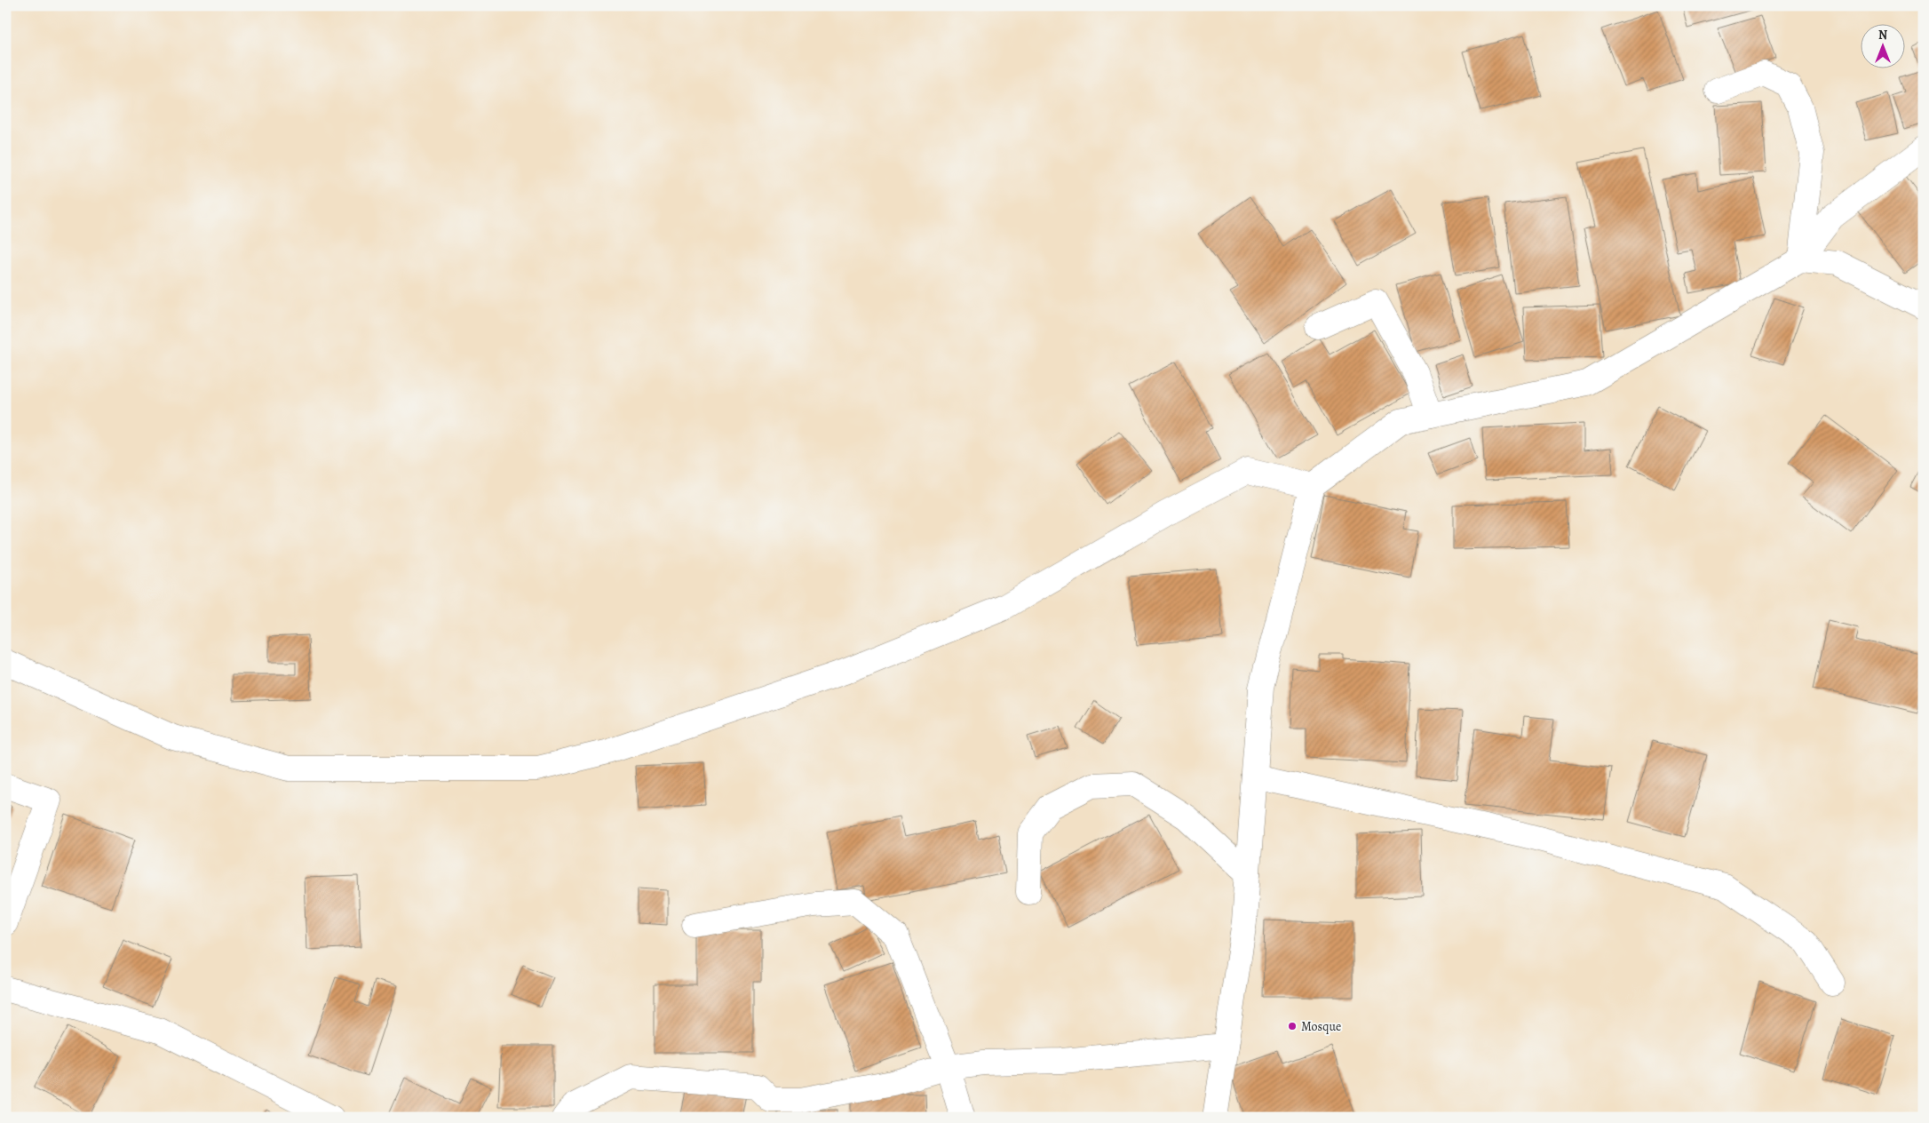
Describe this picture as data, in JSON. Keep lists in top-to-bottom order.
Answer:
{
  "places": ["Mosque"],
  "north": "top"
}
